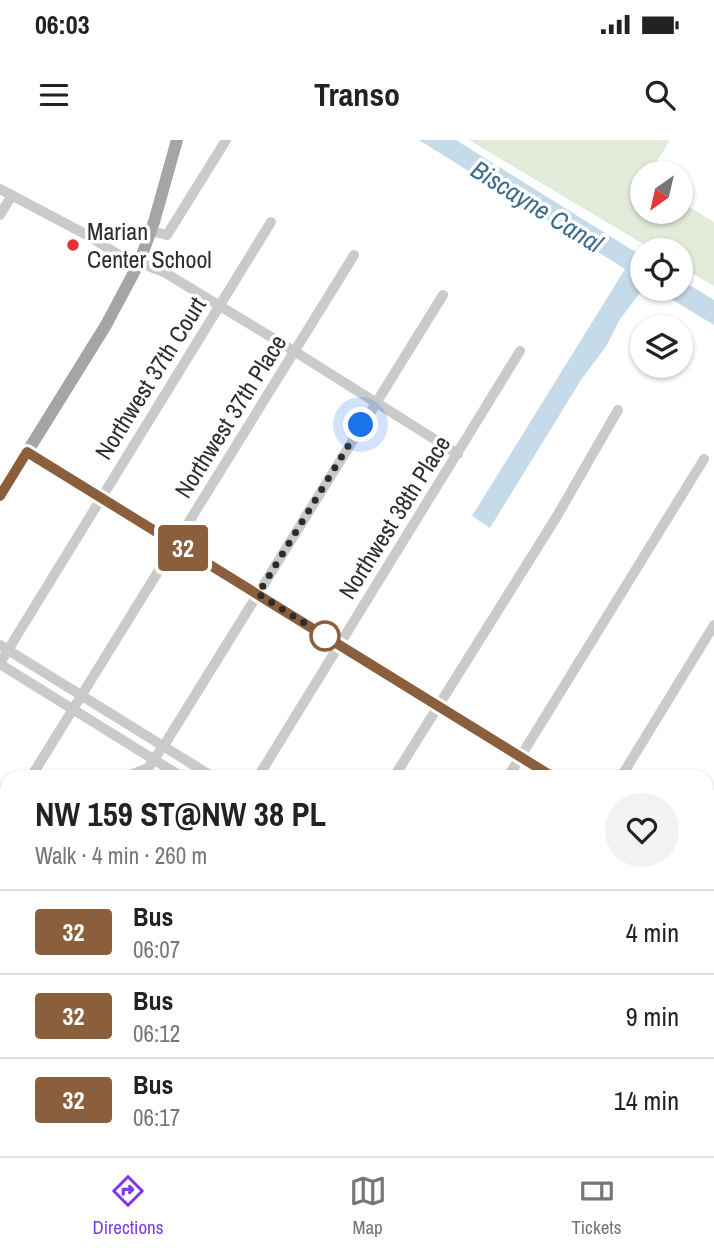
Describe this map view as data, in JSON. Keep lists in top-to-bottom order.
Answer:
{
  "streets": {
    "street": ["Northwest 37th Court", "Northwest 37th Place", "Northwest 38th Place"]
  },
  "water": ["Biscayne Canal"],
  "places": ["Marian Center School"],
  "lines": ["bus line 32"],
  "north": "bottom left",
  "page": {
    "status": "06:03",
    "header": "Transo",
    "on_map": "32",
    "heading": ["NW 159 ST@NW 38 PL", "Walk · 4 min · 260 m"],
    "list": [
      {
        "mark": "32",
        "name": "Bus",
        "note": "06:07",
        "value": "4 min"
      },
      {
        "mark": "32",
        "name": "Bus",
        "note": "06:12",
        "value": "9 min"
      },
      {
        "mark": "32",
        "name": "Bus",
        "note": "06:17",
        "value": "14 min"
      }
    ],
    "tabs": ["Directions", "Map", "Tickets"]
  }
}
